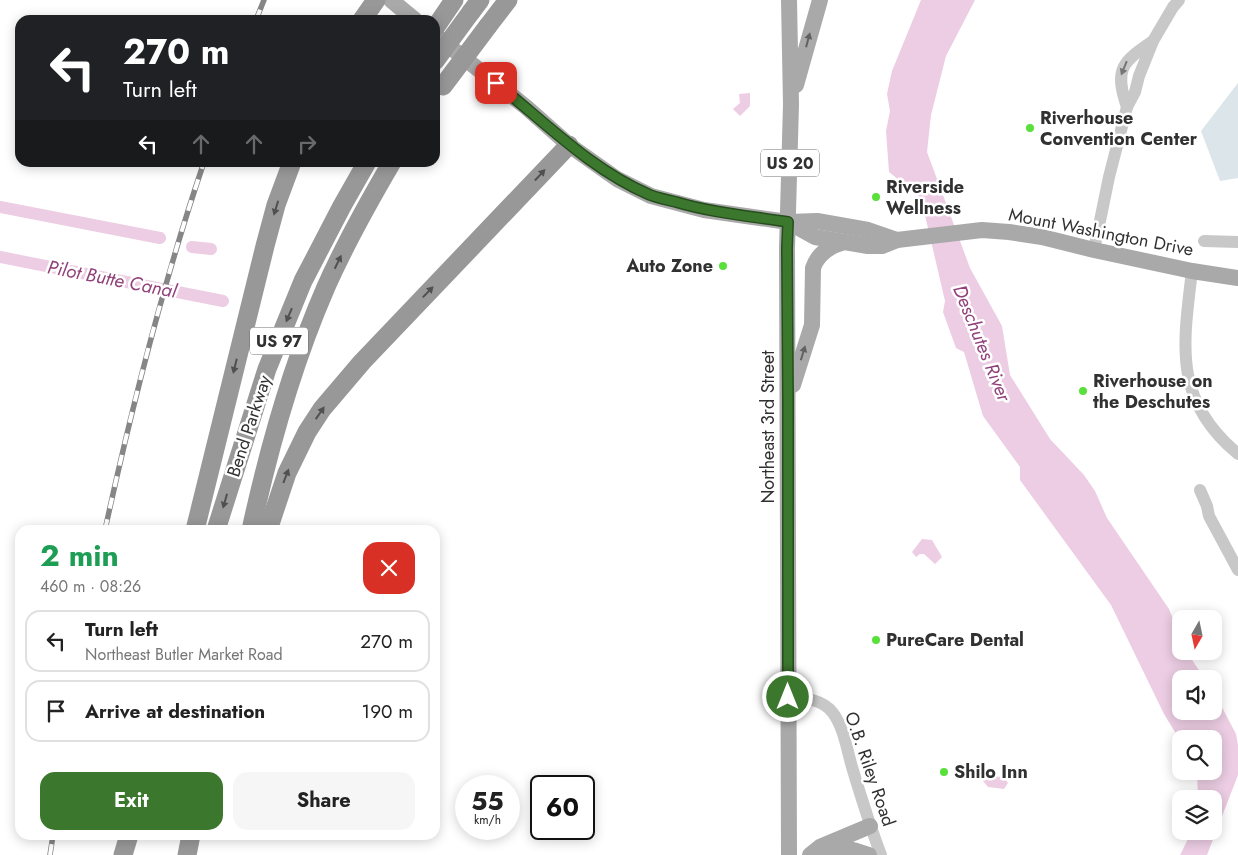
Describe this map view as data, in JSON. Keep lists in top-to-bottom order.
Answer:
{
  "streets": {
    "highway": ["US 97", "Bend Parkway"],
    "main road": ["US 20", "Mount Washington Drive", "Northeast 3rd Street"],
    "street": ["O.B. Riley Road"]
  },
  "crossings": [
    ["Mount Washington Drive", "Northeast 3rd Street"],
    ["Northeast 3rd Street", "O.B. Riley Road"]
  ],
  "water": ["Pilot Butte Canal", "Deschutes River"],
  "places": [
    "Riverhouse Convention Center",
    "Riverside Wellness",
    "Auto Zone",
    "Riverhouse on the Deschutes",
    "PureCare Dental",
    "Shilo Inn"
  ],
  "north": "bottom",
  "page": {
    "turn": ["270 m", "Turn left"],
    "heading": ["2 min", "460 m · 08:26"],
    "list": [
      {
        "name": "Turn left",
        "note": "Northeast Butler Market Road",
        "value": "270 m"
      },
      {
        "name": "Arrive at destination",
        "value": "190 m"
      }
    ],
    "buttons": ["Exit", "Share"],
    "speed": "55 km/h",
    "limit": "60"
  }
}
